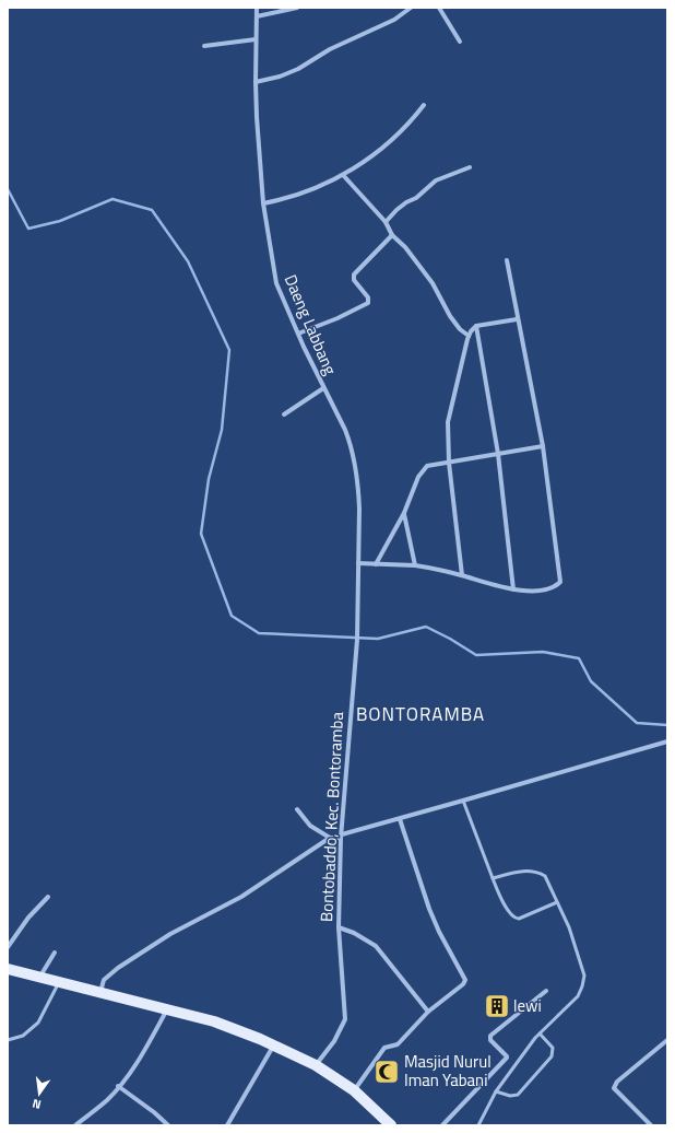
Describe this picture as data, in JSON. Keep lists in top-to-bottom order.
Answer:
{
  "streets": {
    "street": ["Daeng Labbang", "Bontobaddo, Kec. Bontoramba"]
  },
  "crossings": [
    ["Daeng Labbang", "Bontobaddo, Kec. Bontoramba"]
  ],
  "districts": ["BONTORAMBA"],
  "places": {
    "building": ["lewi"],
    "mosque": ["Masjid Nurul Iman Yabani"]
  },
  "north": "bottom"
}
